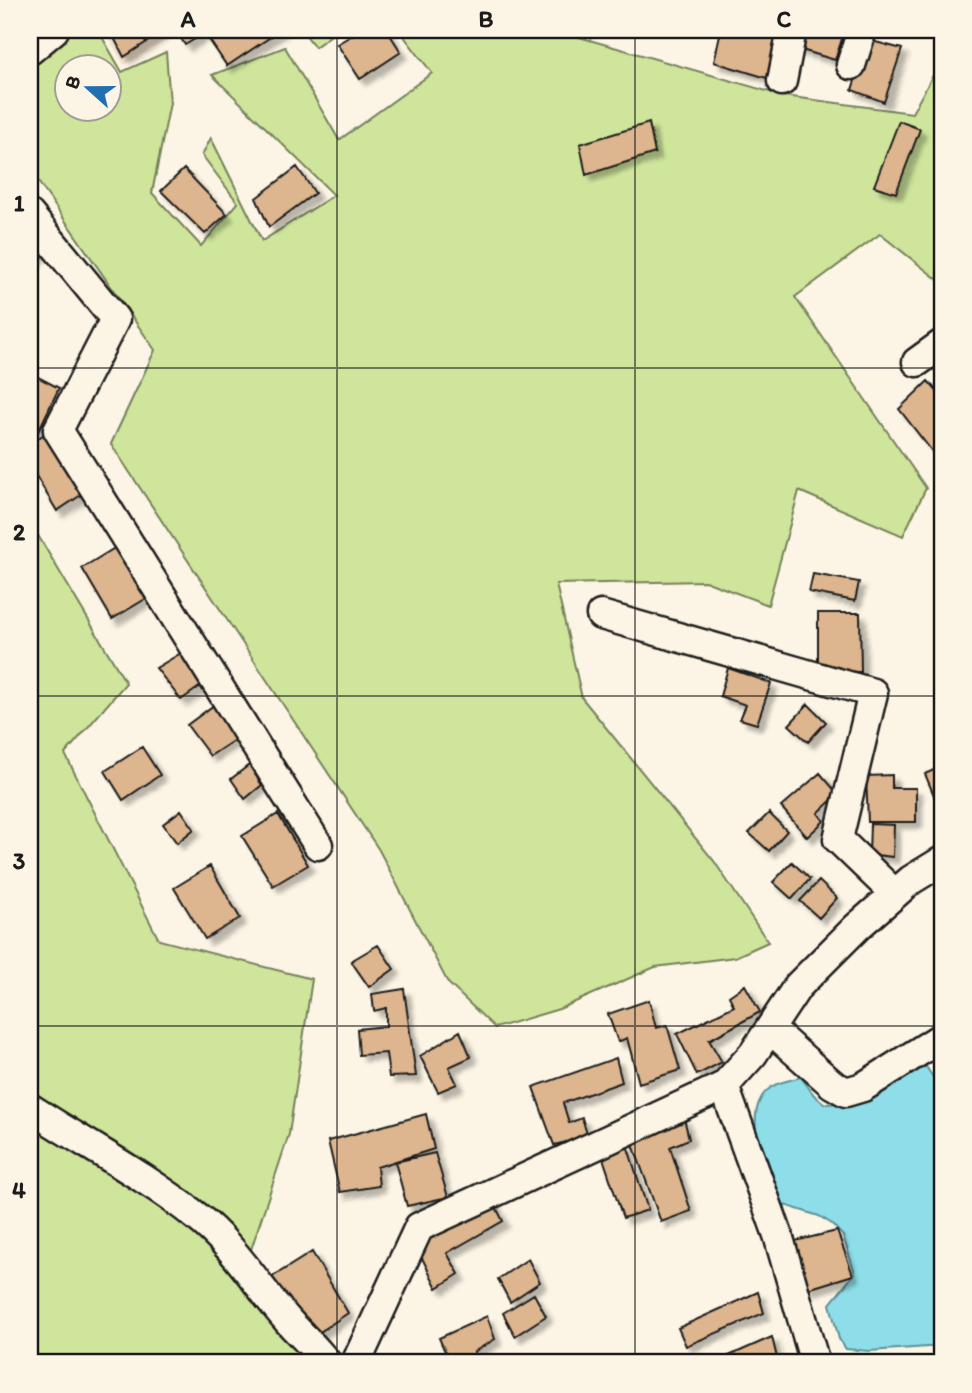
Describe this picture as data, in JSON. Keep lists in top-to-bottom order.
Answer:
{
  "north": "left",
  "grid": {
    "columns": ["A", "B", "C"],
    "rows": [
      "1",
      "2",
      "3",
      "4"
    ]
  }
}
